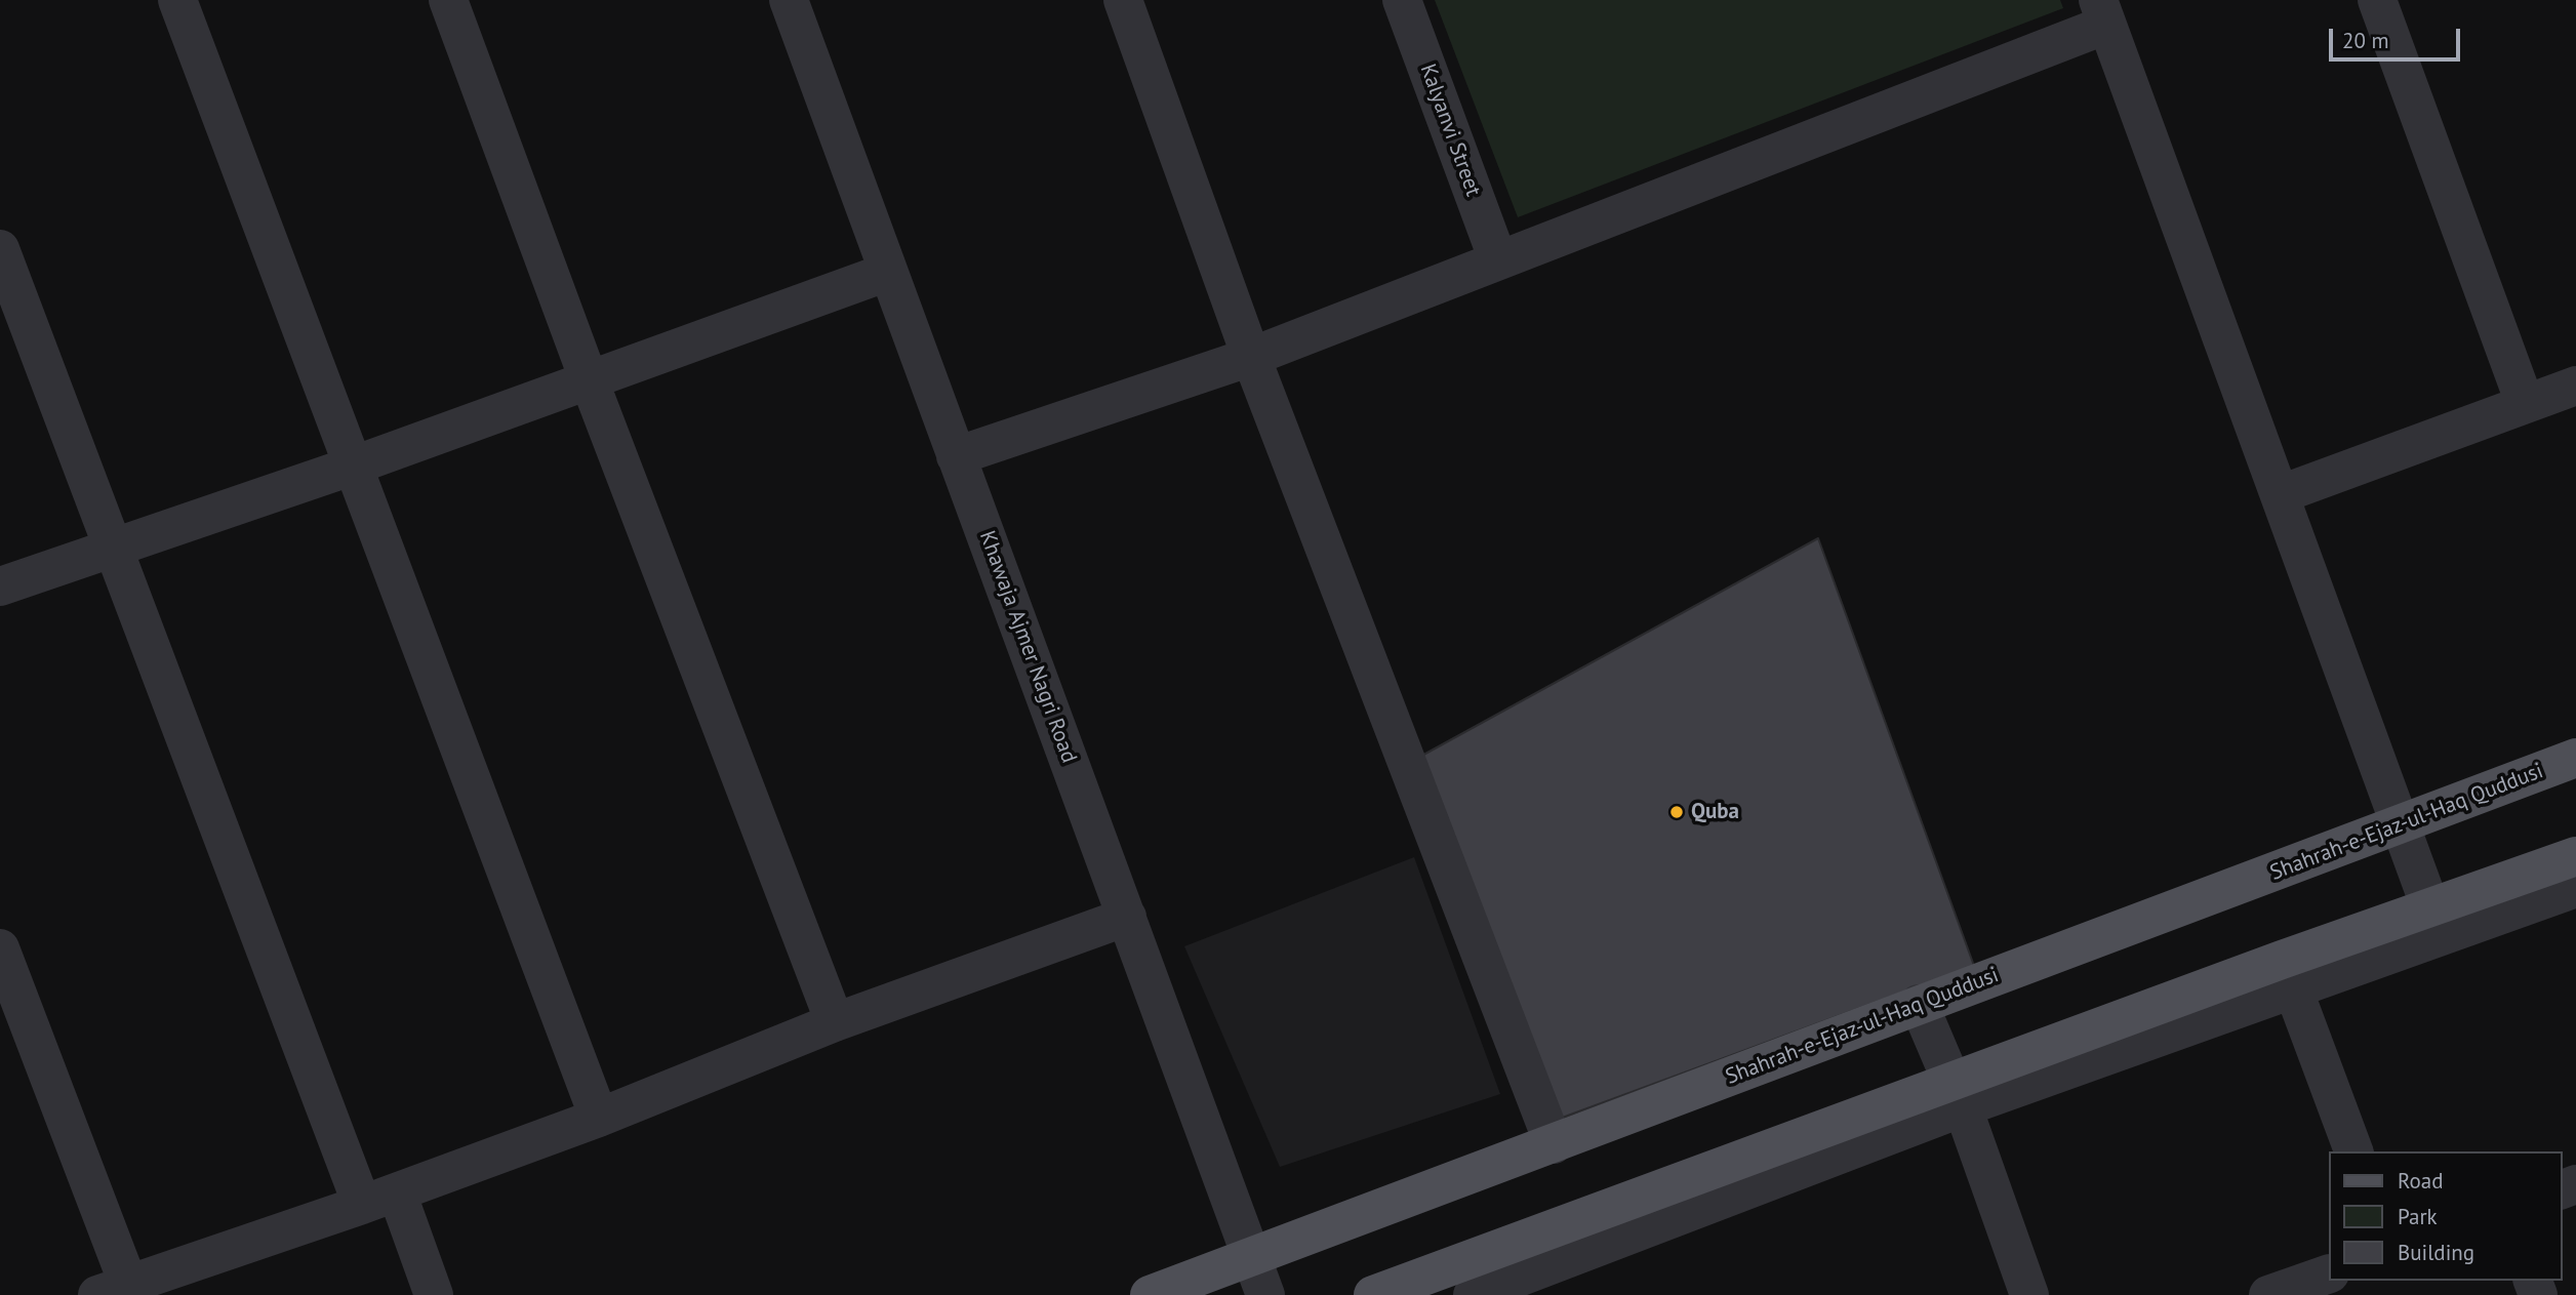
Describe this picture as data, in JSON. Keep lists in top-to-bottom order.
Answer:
{
  "streets": {
    "main road": ["Shahrah-e-Ejaz-ul-Haq Quddusi"],
    "street": ["Kalyanvi Street", "Khawaja Ajmer Nagri Road"]
  },
  "crossings": [
    ["Khawaja Ajmer Nagri Road", "Shahrah-e-Ejaz-ul-Haq Quddusi"]
  ],
  "places": ["Quba"],
  "legend": ["Road", "Park", "Building"],
  "scale_bar": "20 m"
}
